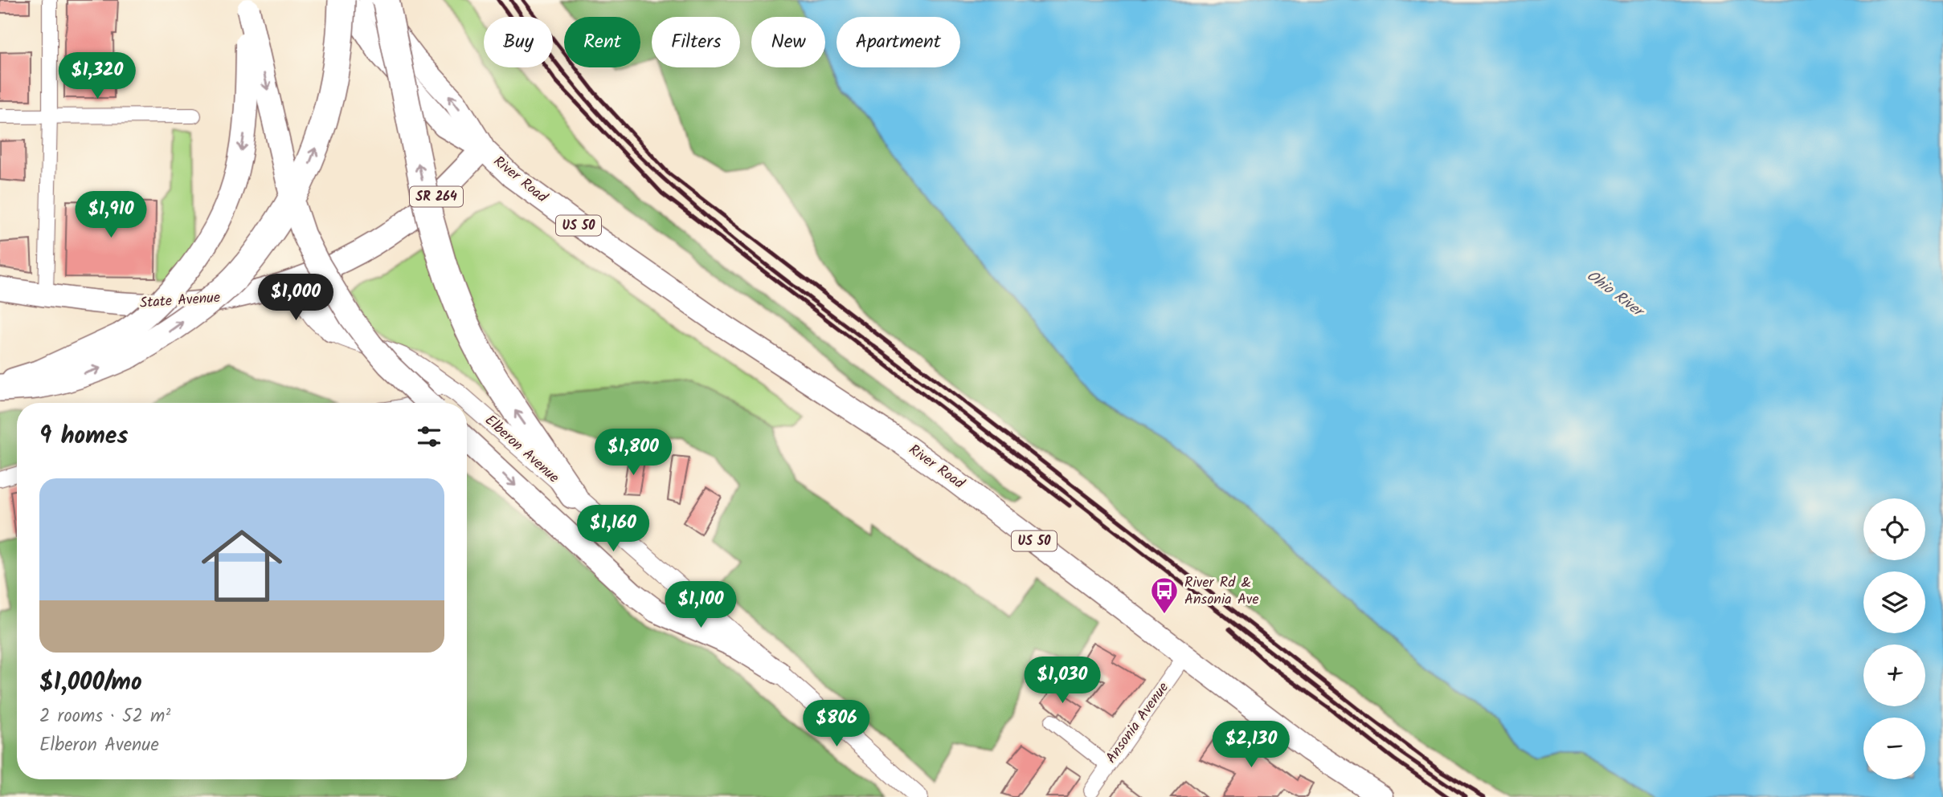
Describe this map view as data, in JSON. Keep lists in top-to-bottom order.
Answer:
{
  "streets": {
    "main road": [
      "River Road",
      "SR 264",
      "US 50",
      "State Avenue"
    ],
    "street": ["Elberon Avenue", "Ansonia Avenue"]
  },
  "crossings": [
    ["River Road", "State Avenue"],
    ["River Road", "Ansonia Avenue"],
    ["State Avenue", "Elberon Avenue"]
  ],
  "water": ["Ohio River"],
  "places": {
    "bus stop": ["River Rd & Ansonia Ave"]
  },
  "page": {
    "chip": [
      "Buy",
      "Rent",
      "Filters",
      "New",
      "Apartment"
    ],
    "price": [
      "$1,320",
      "$1,910",
      "$1,000",
      "$1,800",
      "$1,160",
      "$1,100",
      "$1,030",
      "$806",
      "$2,130"
    ],
    "heading": "9 homes",
    "list": [
      {
        "name": "$1,000/mo",
        "note": "2 rooms · 52 m² · Elberon Avenue"
      }
    ],
    "map_buttons": ["+", "−"]
  }
}
